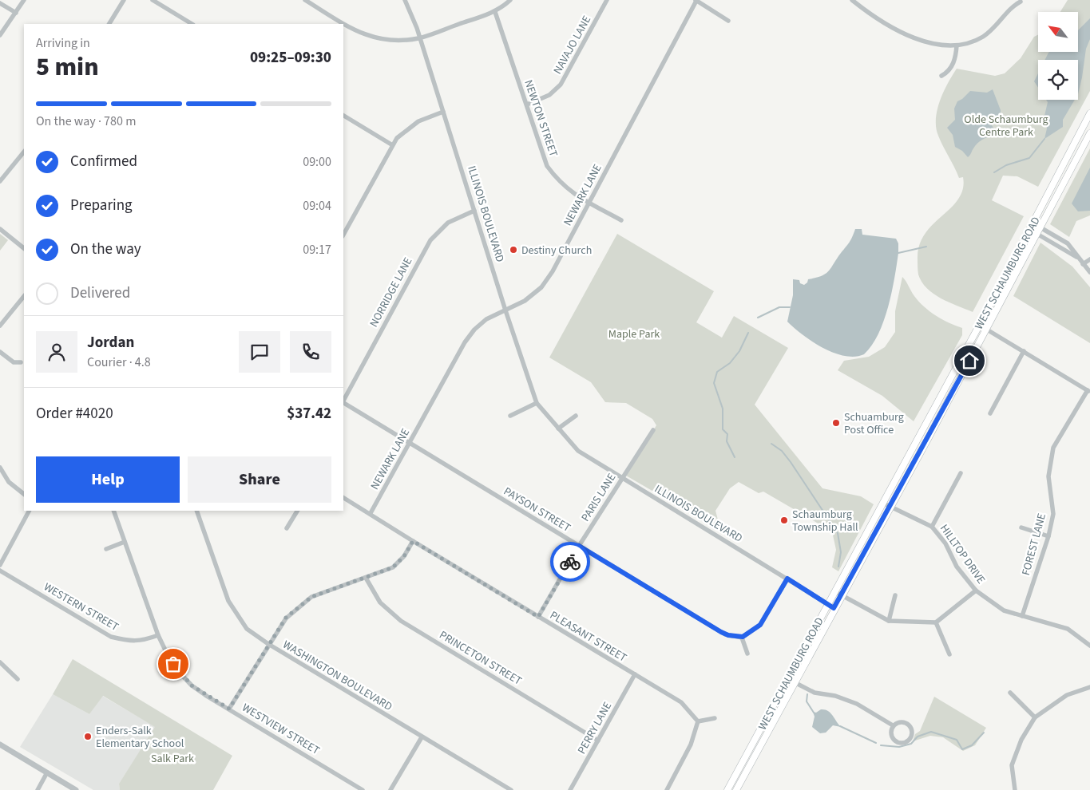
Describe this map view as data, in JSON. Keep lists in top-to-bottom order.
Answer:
{
  "streets": {
    "main road": ["WEST SCHAUMBURG ROAD"],
    "street": [
      "NAVAJO LANE",
      "NEWTON STREET",
      "NEWARK LANE",
      "ILLINOIS BOULEVARD",
      "NORRIDGE LANE",
      "PARIS LANE",
      "PAYSON STREET",
      "FOREST LANE",
      "HILLTOP DRIVE",
      "WESTERN STREET",
      "PLEASANT STREET",
      "PRINCETON STREET",
      "WASHINGTON BOULEVARD",
      "PERRY LANE",
      "WESTVIEW STREET"
    ]
  },
  "crossings": [
    ["NAVAJO LANE", "NEWTON STREET"],
    ["NEWTON STREET", "NEWARK LANE"],
    ["NEWARK LANE", "ILLINOIS BOULEVARD"],
    ["NEWARK LANE", "PAYSON STREET"],
    ["NEWARK LANE", "PLEASANT STREET"],
    ["ILLINOIS BOULEVARD", "WEST SCHAUMBURG ROAD"],
    ["ILLINOIS BOULEVARD", "NORRIDGE LANE"],
    ["ILLINOIS BOULEVARD", "PARIS LANE"],
    ["WEST SCHAUMBURG ROAD", "HILLTOP DRIVE"],
    ["PARIS LANE", "PAYSON STREET"],
    ["PARIS LANE", "PLEASANT STREET"],
    ["FOREST LANE", "HILLTOP DRIVE"],
    ["WESTERN STREET", "WESTVIEW STREET"],
    ["PLEASANT STREET", "PERRY LANE"],
    ["PRINCETON STREET", "PERRY LANE"]
  ],
  "parks": ["Olde Schaumburg Centre Park", "Maple Park", "Salk Park"],
  "places": [
    "Destiny Church",
    "Schuamburg Post Office",
    "Schaumburg Township Hall",
    "Enders-Salk Elementary School"
  ],
  "north": "top left",
  "page": {
    "heading": ["5 min", "Arriving in", "09:25–09:30"],
    "panel": [
      "Jordan",
      "Courier · 4.8",
      "Order #4020",
      "$37.42"
    ],
    "bar": "On the way · 780 m",
    "list": [
      ["Confirmed", "09:00"],
      ["Preparing", "09:04"],
      ["On the way", "09:17"],
      "Delivered"
    ],
    "buttons": ["Help", "Share"]
  }
}
